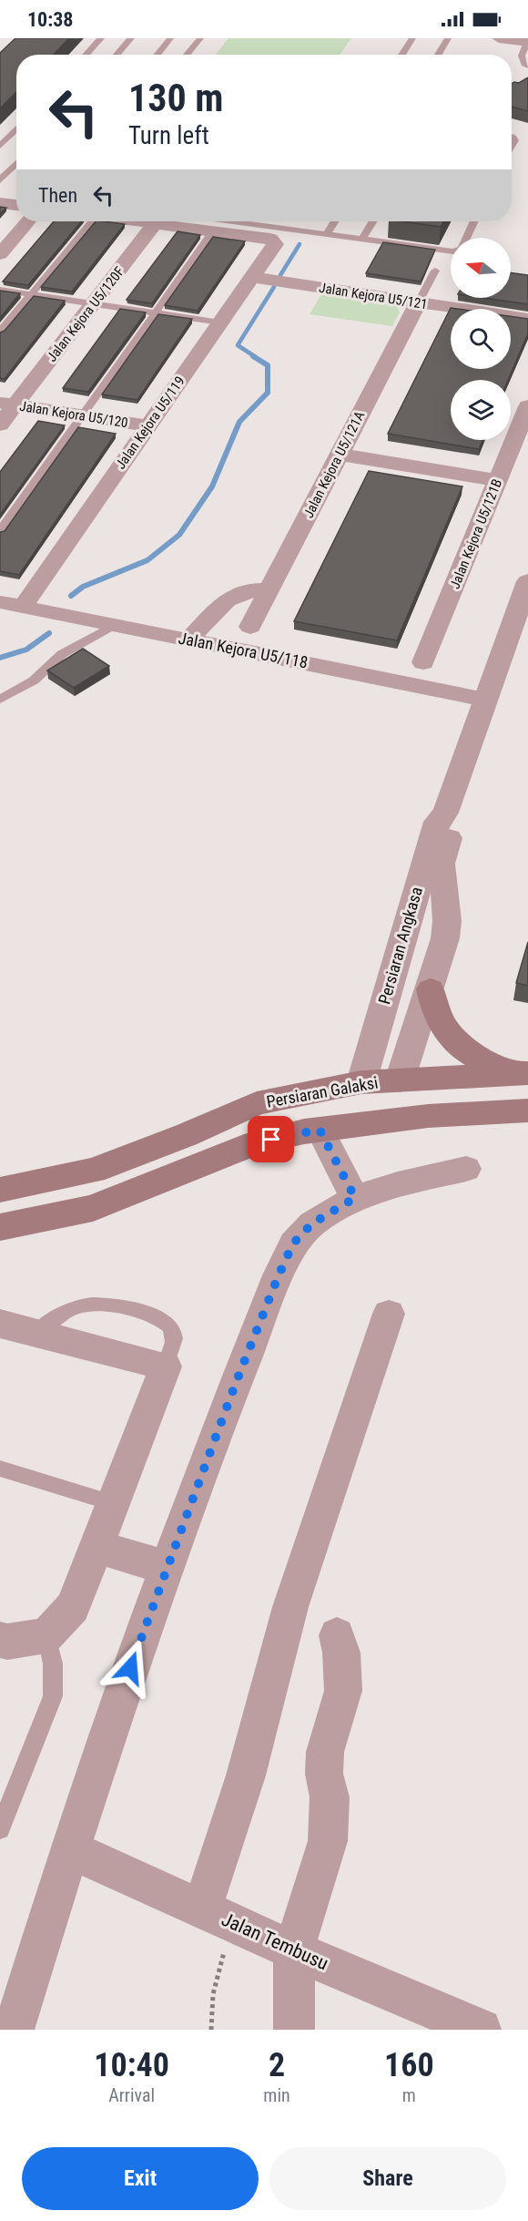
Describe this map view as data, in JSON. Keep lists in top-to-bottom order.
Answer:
{
  "streets": {
    "main road": ["Persiaran Galaksi"],
    "street": [
      "Jalan Kejora U5/121",
      "Jalan Kejora U5/120F",
      "Jalan Kejora U5/120",
      "Jalan Kejora U5/119",
      "Jalan Kejora U5/121A",
      "Jalan Kejora U5/121B",
      "Jalan Kejora U5/118",
      "Persiaran Angkasa",
      "Jalan Tembusu"
    ]
  },
  "crossings": [
    ["Jalan Kejora U5/121", "Jalan Kejora U5/119"],
    ["Jalan Kejora U5/121", "Jalan Kejora U5/121A"],
    ["Jalan Kejora U5/120F", "Jalan Kejora U5/120"],
    ["Jalan Kejora U5/120", "Jalan Kejora U5/119"],
    ["Jalan Kejora U5/119", "Jalan Kejora U5/118"],
    ["Jalan Kejora U5/118", "Persiaran Angkasa"],
    ["Persiaran Angkasa", "Persiaran Galaksi"]
  ],
  "north": "left",
  "page": {
    "status": "10:38",
    "turn": ["130 m", "Turn left"],
    "then": "Then",
    "eta": [
      "10:40",
      "Arrival",
      "2",
      "min",
      "160",
      "m"
    ],
    "buttons": ["Exit", "Share"]
  }
}
